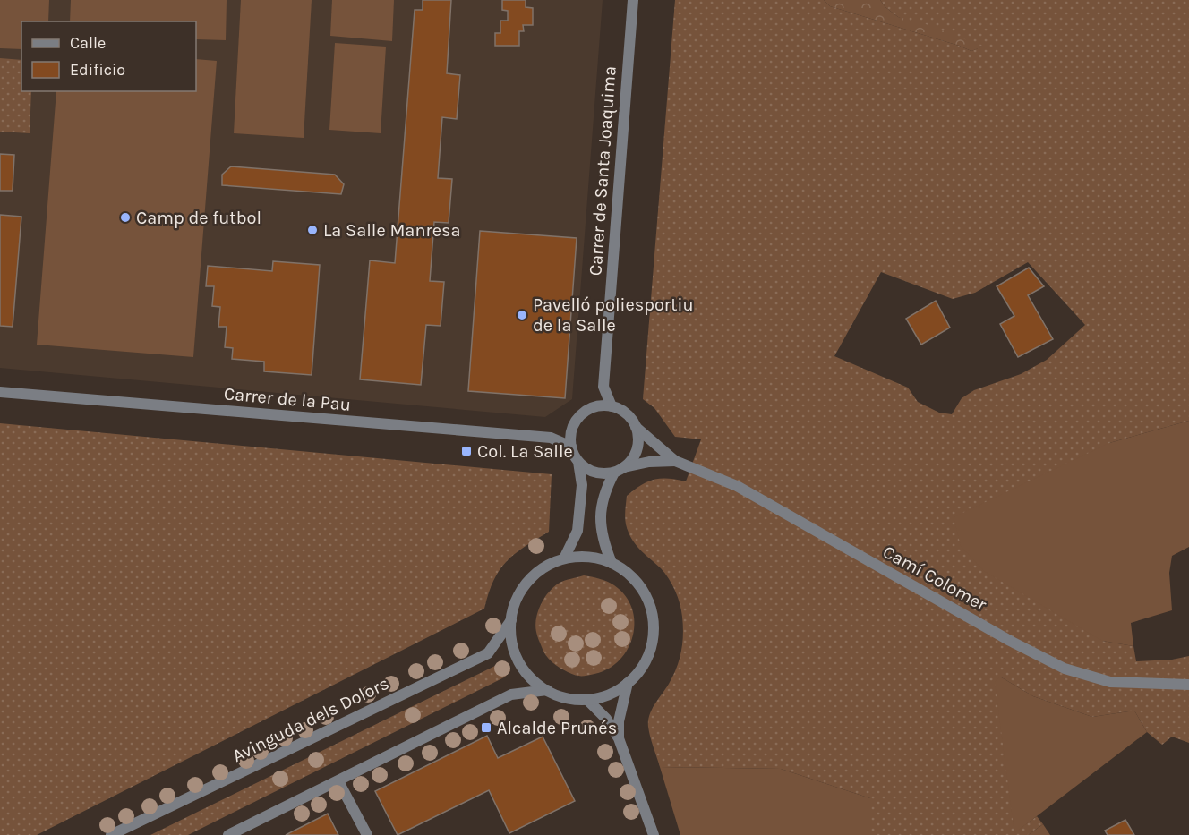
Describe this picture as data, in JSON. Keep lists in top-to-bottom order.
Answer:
{
  "streets": {
    "street": [
      "Carrer de Santa Joaquima",
      "Carrer de la Pau",
      "Camí Colomer",
      "Avinguda dels Dolors"
    ]
  },
  "crossings": [
    ["Carrer de Santa Joaquima", "Carrer de la Pau"],
    ["Carrer de Santa Joaquima", "Camí Colomer"],
    ["Carrer de la Pau", "Camí Colomer"]
  ],
  "places": {
    "other": ["Camp de futbol", "La Salle Manresa", "Pavelló poliesportiu de la Salle"],
    "transit": ["Col. La Salle", "Alcalde Prunés"]
  },
  "legend": ["Calle", "Edificio"]
}
